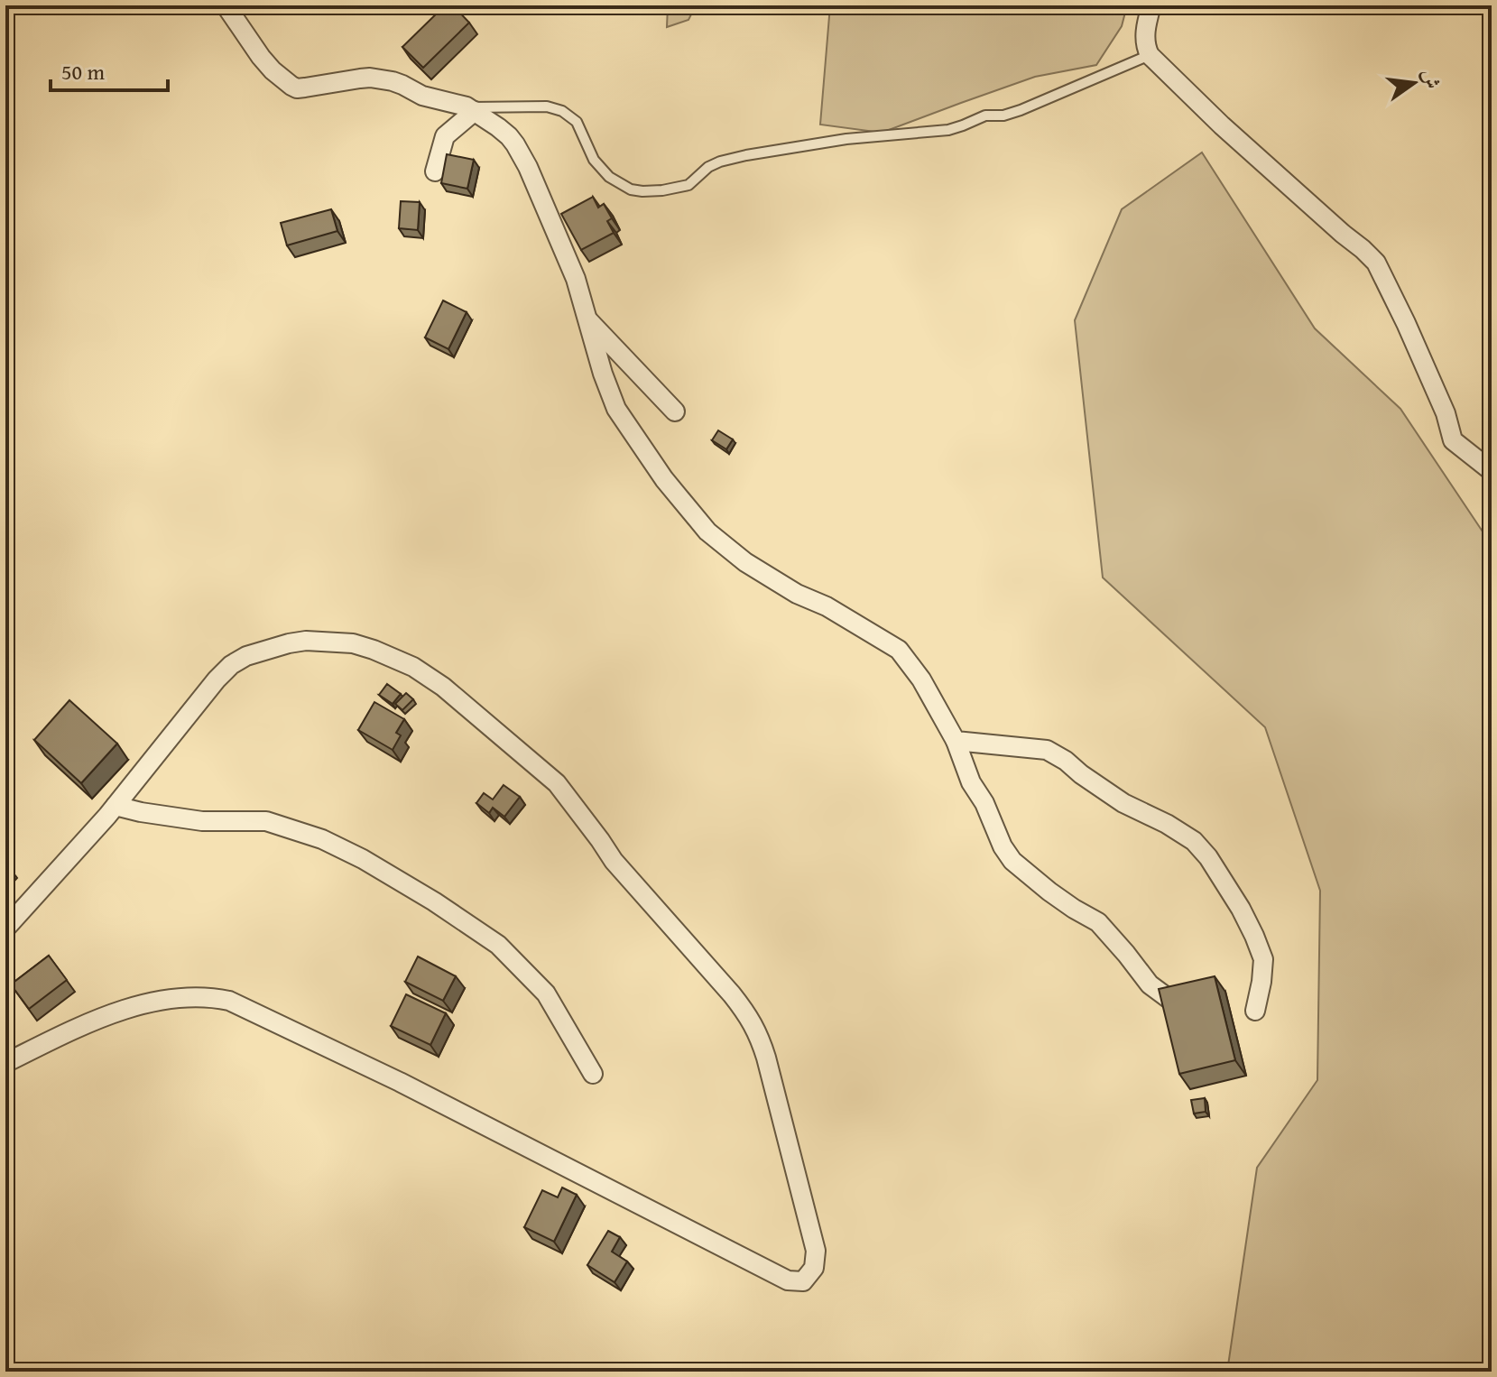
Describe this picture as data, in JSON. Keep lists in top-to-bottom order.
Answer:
{
  "scale_bar": "50 m",
  "north": "right"
}
